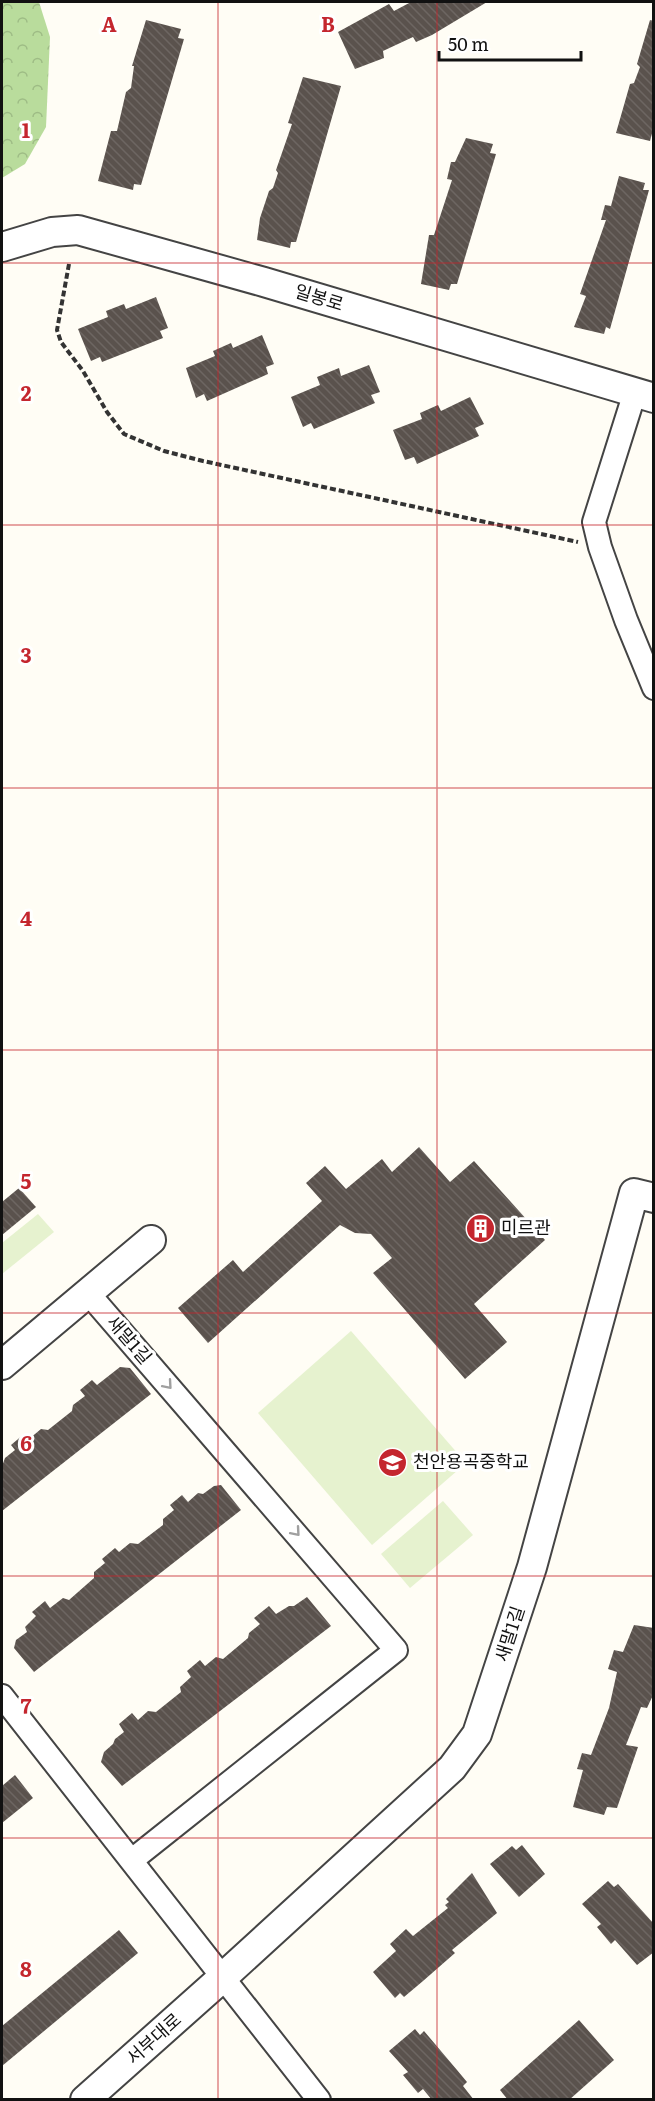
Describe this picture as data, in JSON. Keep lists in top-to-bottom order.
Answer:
{
  "streets": {
    "street": ["일봉로", "새말1길", "서부대로"]
  },
  "crossings": [
    ["새말1길", "서부대로"]
  ],
  "places": {
    "building": ["미르관"],
    "school or university": ["천안용곡중학교"]
  },
  "scale_bar": "50 m",
  "grid": {
    "columns": ["A", "B"],
    "rows": [
      "1",
      "2",
      "3",
      "4",
      "5",
      "6",
      "7",
      "8"
    ]
  }
}
